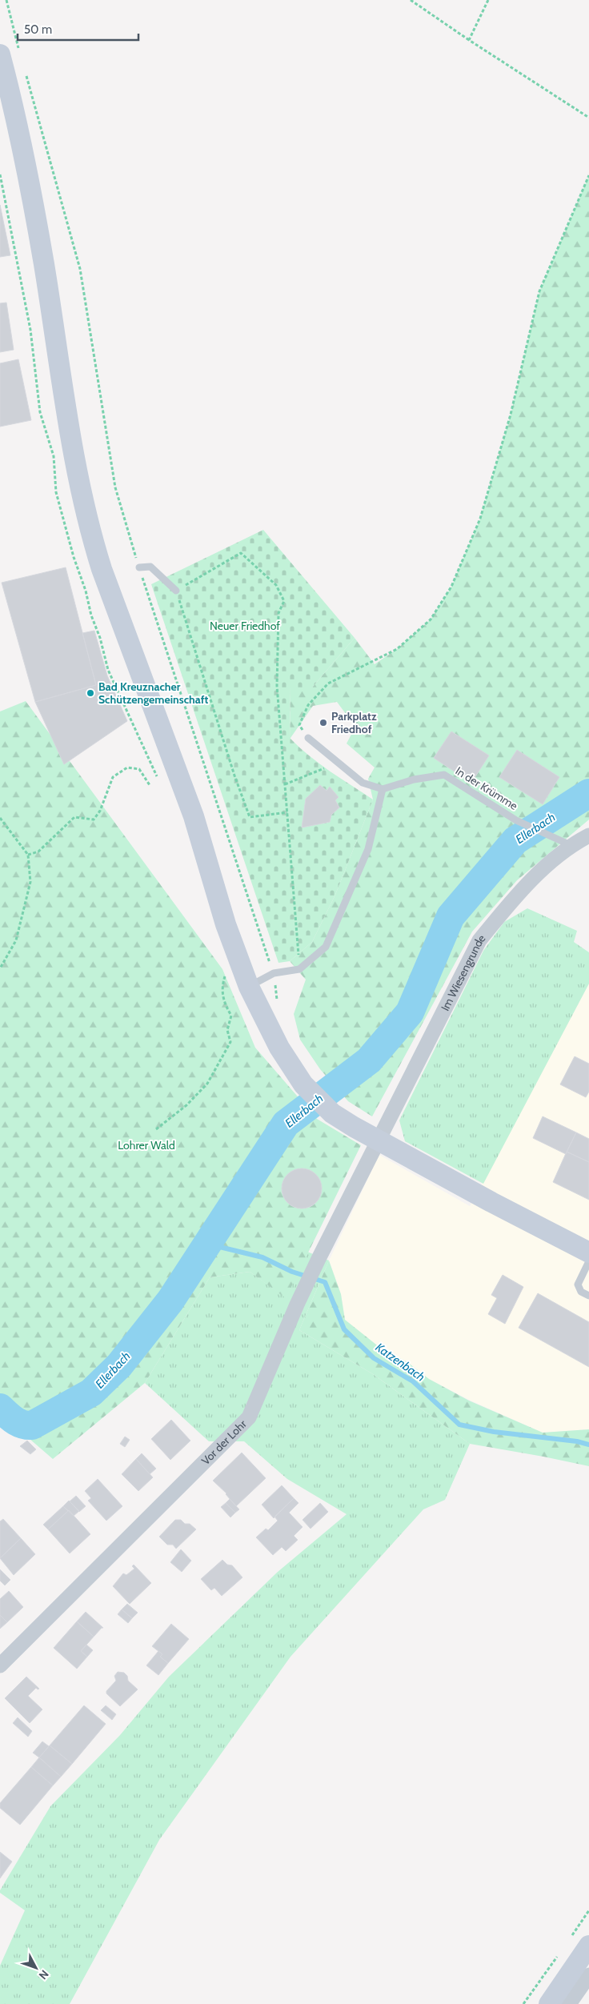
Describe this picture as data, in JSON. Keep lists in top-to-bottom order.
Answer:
{
  "streets": {
    "street": ["Im Wiesengrunde", "Vor der Lohr"],
    "lane": ["In der Krümme"]
  },
  "crossings": [
    ["In der Krümme", "Im Wiesengrunde"],
    ["Im Wiesengrunde", "Vor der Lohr"]
  ],
  "water": ["Ellerbach", "Katzenbach"],
  "parks": ["Neuer Friedhof", "Lohrer Wald"],
  "places": ["Bad Kreuznacher Schützengemeinschaft", "Parkplatz Friedhof"],
  "scale_bar": "50 m",
  "north": "bottom right"
}
